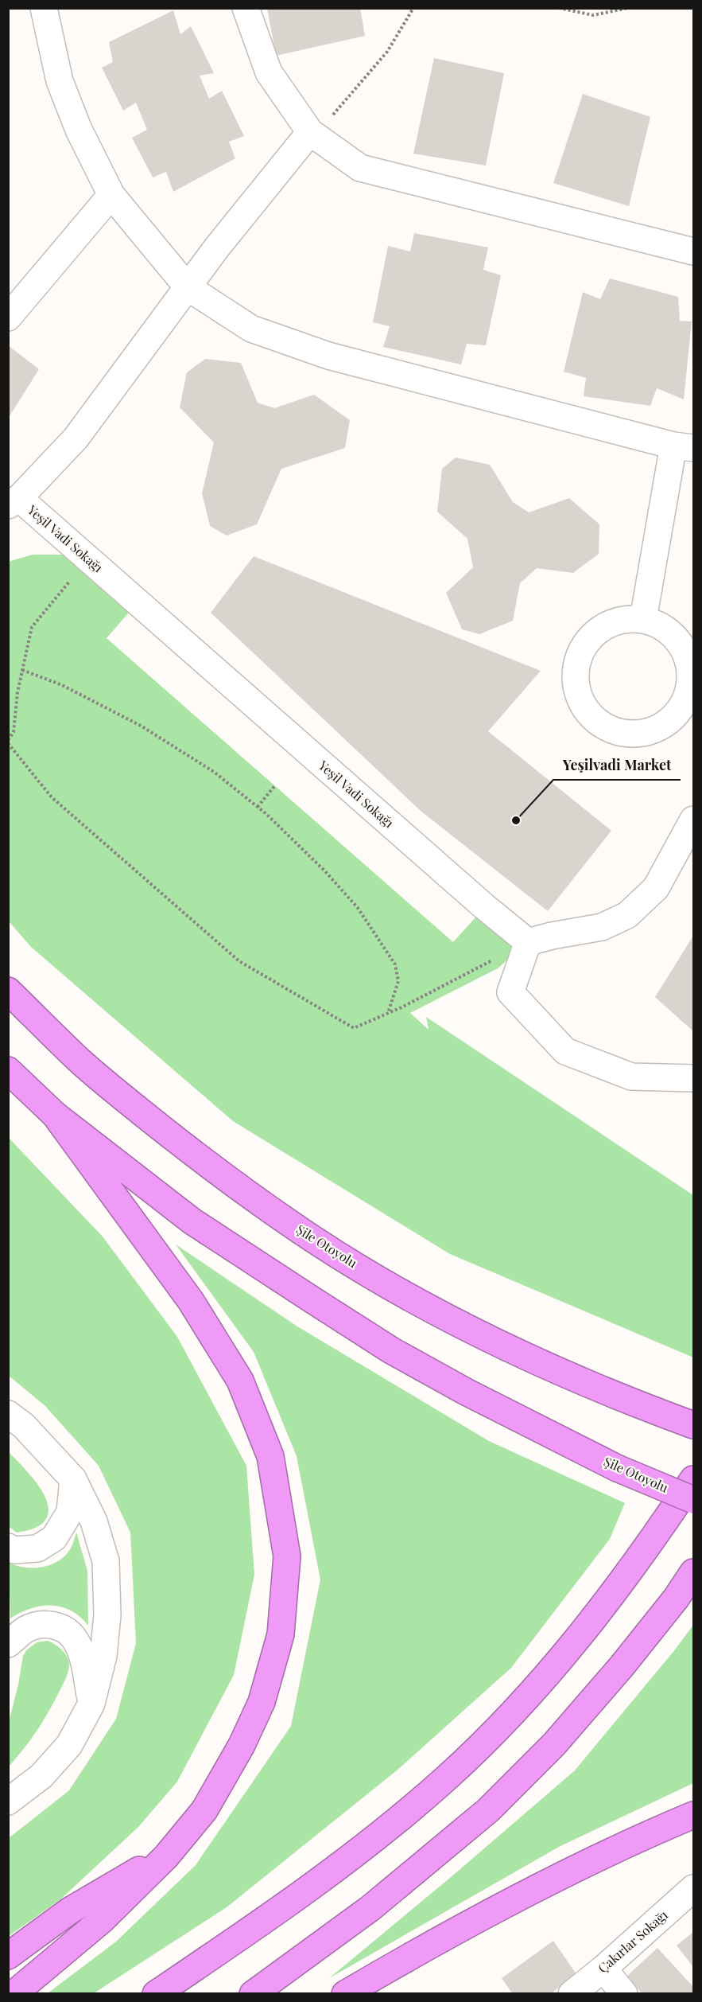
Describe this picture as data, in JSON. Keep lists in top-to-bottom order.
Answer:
{
  "streets": {
    "highway": ["Şile Otoyolu"],
    "street": ["Yeşil Vadi Sokağı", "Çakırlar Sokağı"]
  },
  "places": ["Yeşilvadi Market"]
}
